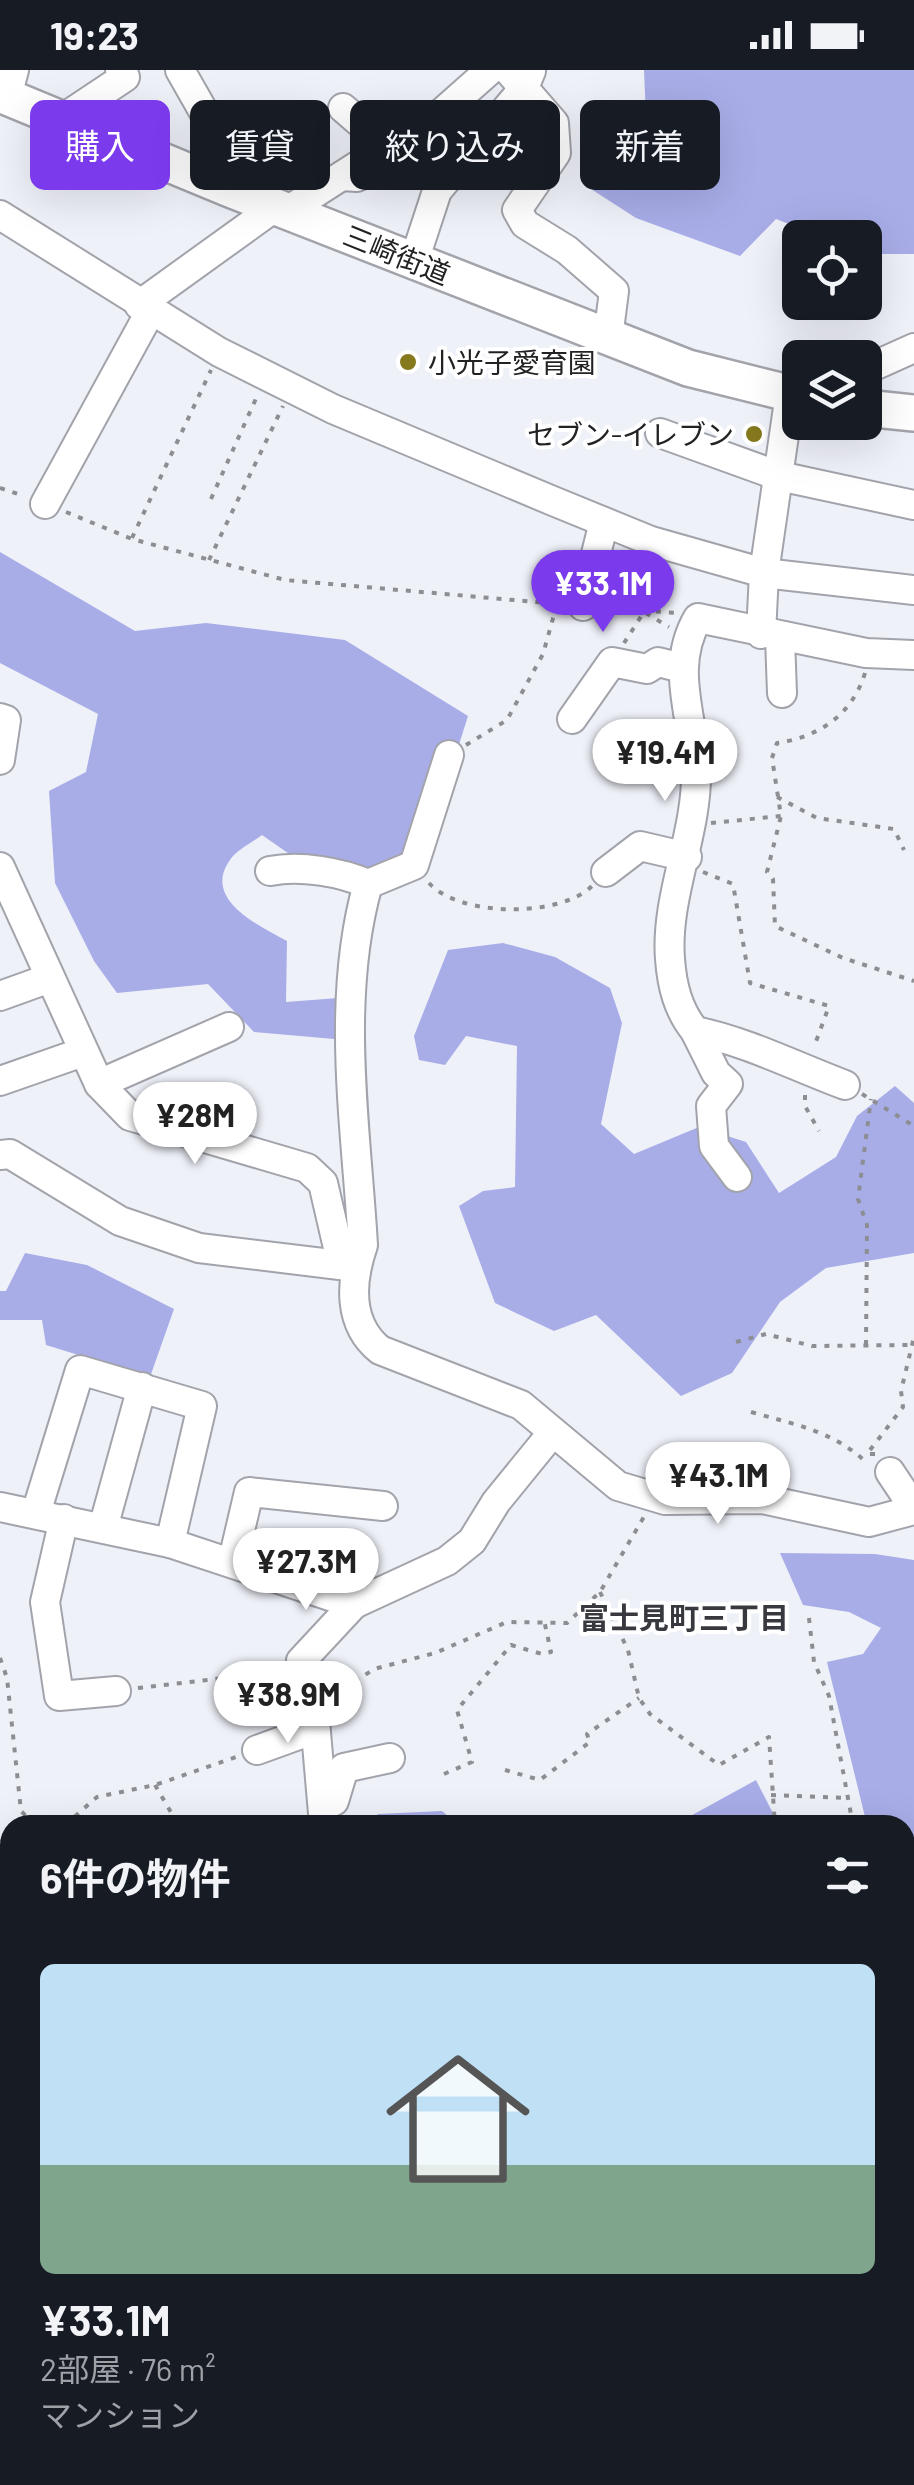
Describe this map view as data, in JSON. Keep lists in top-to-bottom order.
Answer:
{
  "streets": {
    "main road": ["三崎街道"]
  },
  "districts": ["富士見町三丁目"],
  "places": ["小光子愛育園", "セブン-イレブン"],
  "page": {
    "status": "19:23",
    "chip": [
      "購入",
      "賃貸",
      "絞り込み",
      "新着"
    ],
    "price": [
      "¥33.1M",
      "¥19.4M",
      "¥28M",
      "¥43.1M",
      "¥27.3M",
      "¥38.9M"
    ],
    "heading": "6件の物件",
    "list": [
      {
        "name": "¥33.1M",
        "note": "2部屋 · 76 m² · マンション"
      }
    ]
  }
}
